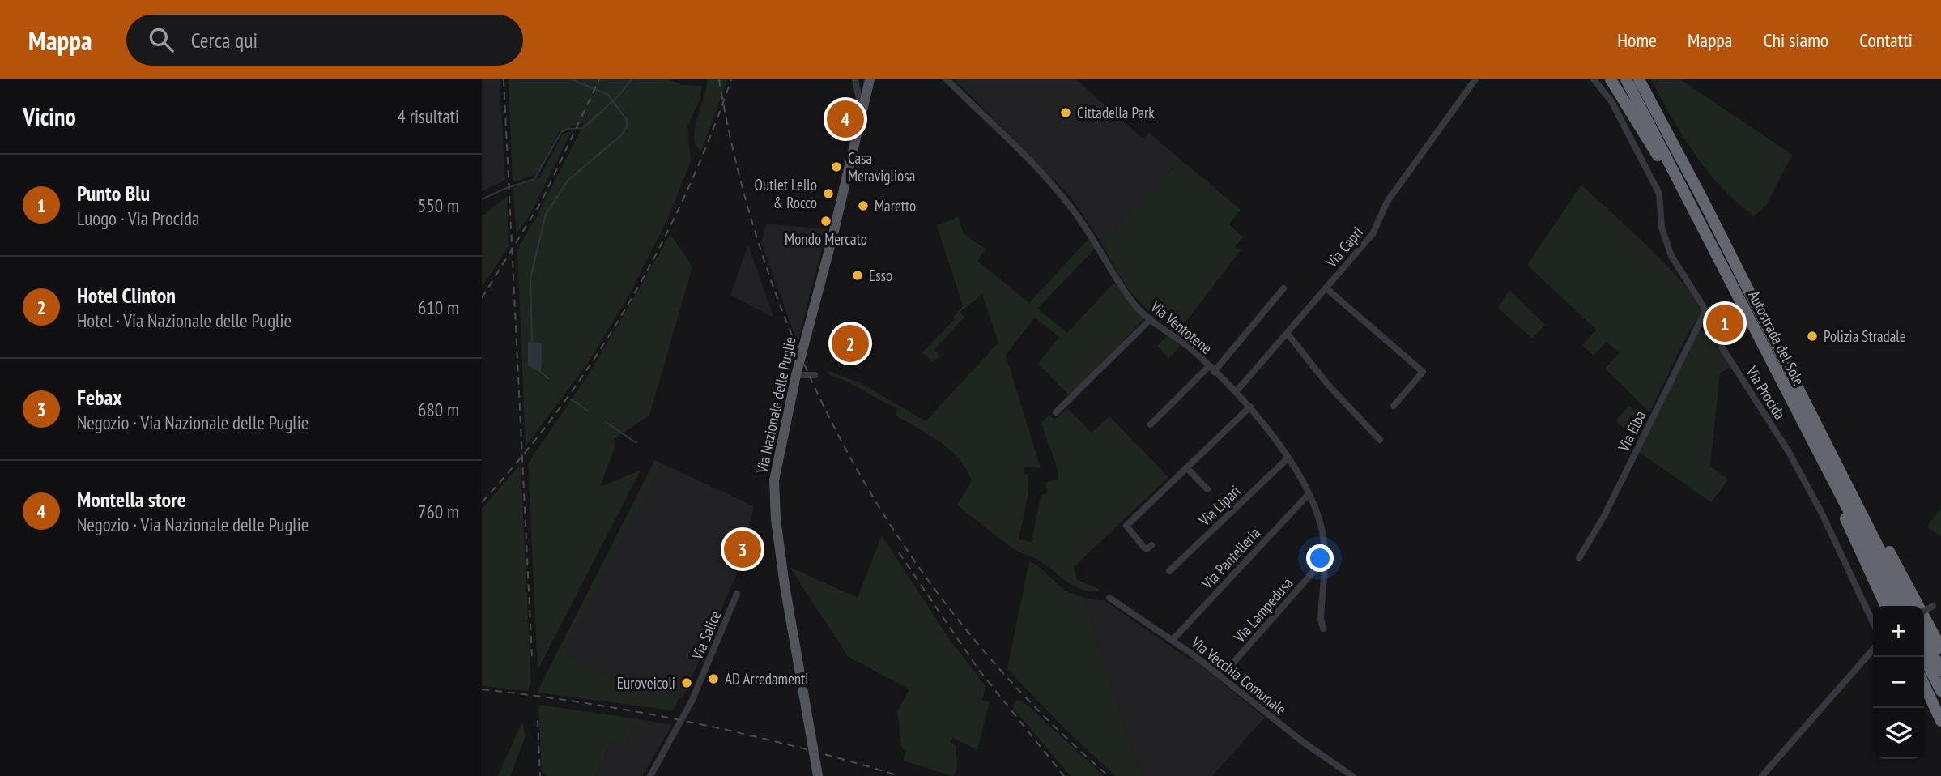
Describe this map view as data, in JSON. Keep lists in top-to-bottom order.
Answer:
{
  "streets": {
    "highway": ["Autostrada del Sole"],
    "main road": ["Via Nazionale delle Puglie"],
    "street": [
      "Via Capri",
      "Via Ventotene",
      "Via Procida",
      "Via Elba",
      "Via Lipari",
      "Via Pantelleria",
      "Via Lampedusa",
      "Via Salice",
      "Via Vecchia Comunale"
    ]
  },
  "crossings": [
    ["Via Capri", "Via Ventotene"],
    ["Via Ventotene", "Via Lipari"],
    ["Via Ventotene", "Via Pantelleria"],
    ["Via Ventotene", "Via Lampedusa"],
    ["Via Procida", "Via Elba"],
    ["Via Pantelleria", "Via Vecchia Comunale"],
    ["Via Lampedusa", "Via Vecchia Comunale"]
  ],
  "places": [
    "Cittadella Park",
    "Casa Meravigliosa",
    "Outlet Lello & Rocco",
    "Maretto",
    "Mondo Mercato",
    "Esso",
    "Polizia Stradale",
    "AD Arredamenti",
    "Euroveicoli"
  ],
  "page": {
    "header": "Mappa",
    "search": "Cerca qui",
    "nav": [
      "Home",
      "Mappa",
      "Chi siamo",
      "Contatti"
    ],
    "heading": ["Vicino", "4 risultati"],
    "pins": [
      "4",
      "1",
      "2",
      "3"
    ],
    "list": [
      {
        "mark": "1",
        "name": "Punto Blu",
        "note": "Luogo · Via Procida",
        "value": "550 m"
      },
      {
        "mark": "2",
        "name": "Hotel Clinton",
        "note": "Hotel · Via Nazionale delle Puglie",
        "value": "610 m"
      },
      {
        "mark": "3",
        "name": "Febax",
        "note": "Negozio · Via Nazionale delle Puglie",
        "value": "680 m"
      },
      {
        "mark": "4",
        "name": "Montella store",
        "note": "Negozio · Via Nazionale delle Puglie",
        "value": "760 m"
      }
    ],
    "map_buttons": ["+", "−"]
  }
}
